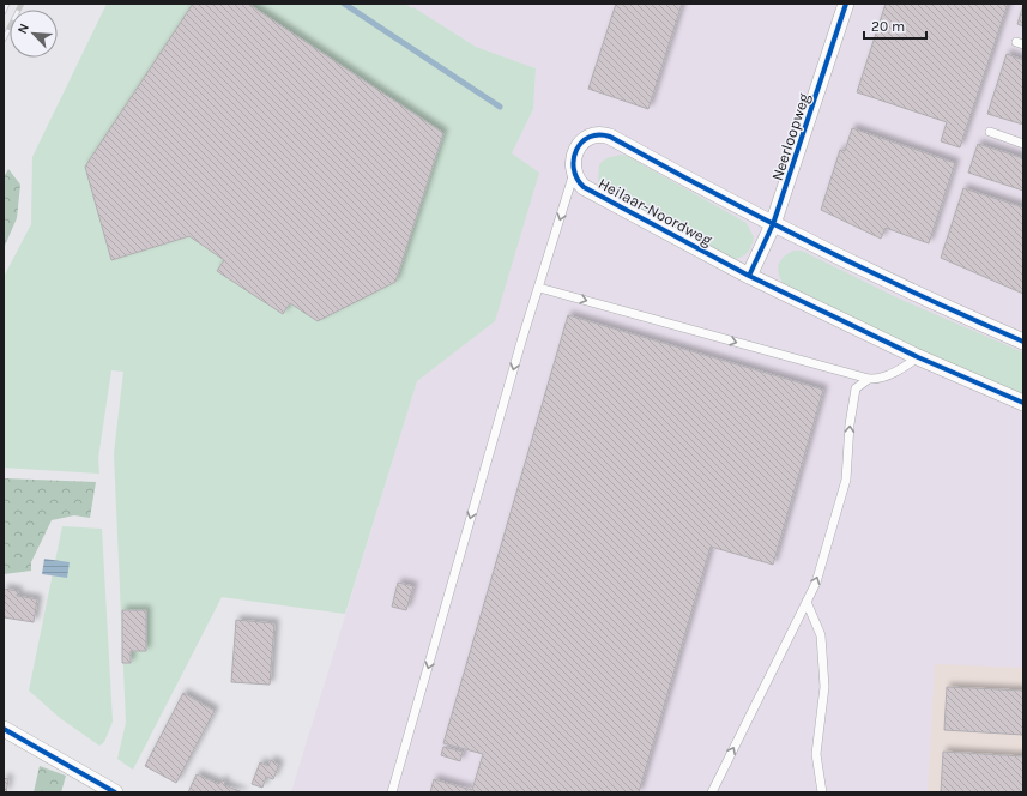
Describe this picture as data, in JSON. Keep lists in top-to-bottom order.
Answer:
{
  "streets": {
    "street": ["Neerloopweg", "Heilaar-Noordweg"]
  },
  "crossings": [
    ["Neerloopweg", "Heilaar-Noordweg"]
  ],
  "scale_bar": "20 m",
  "north": "top left"
}
